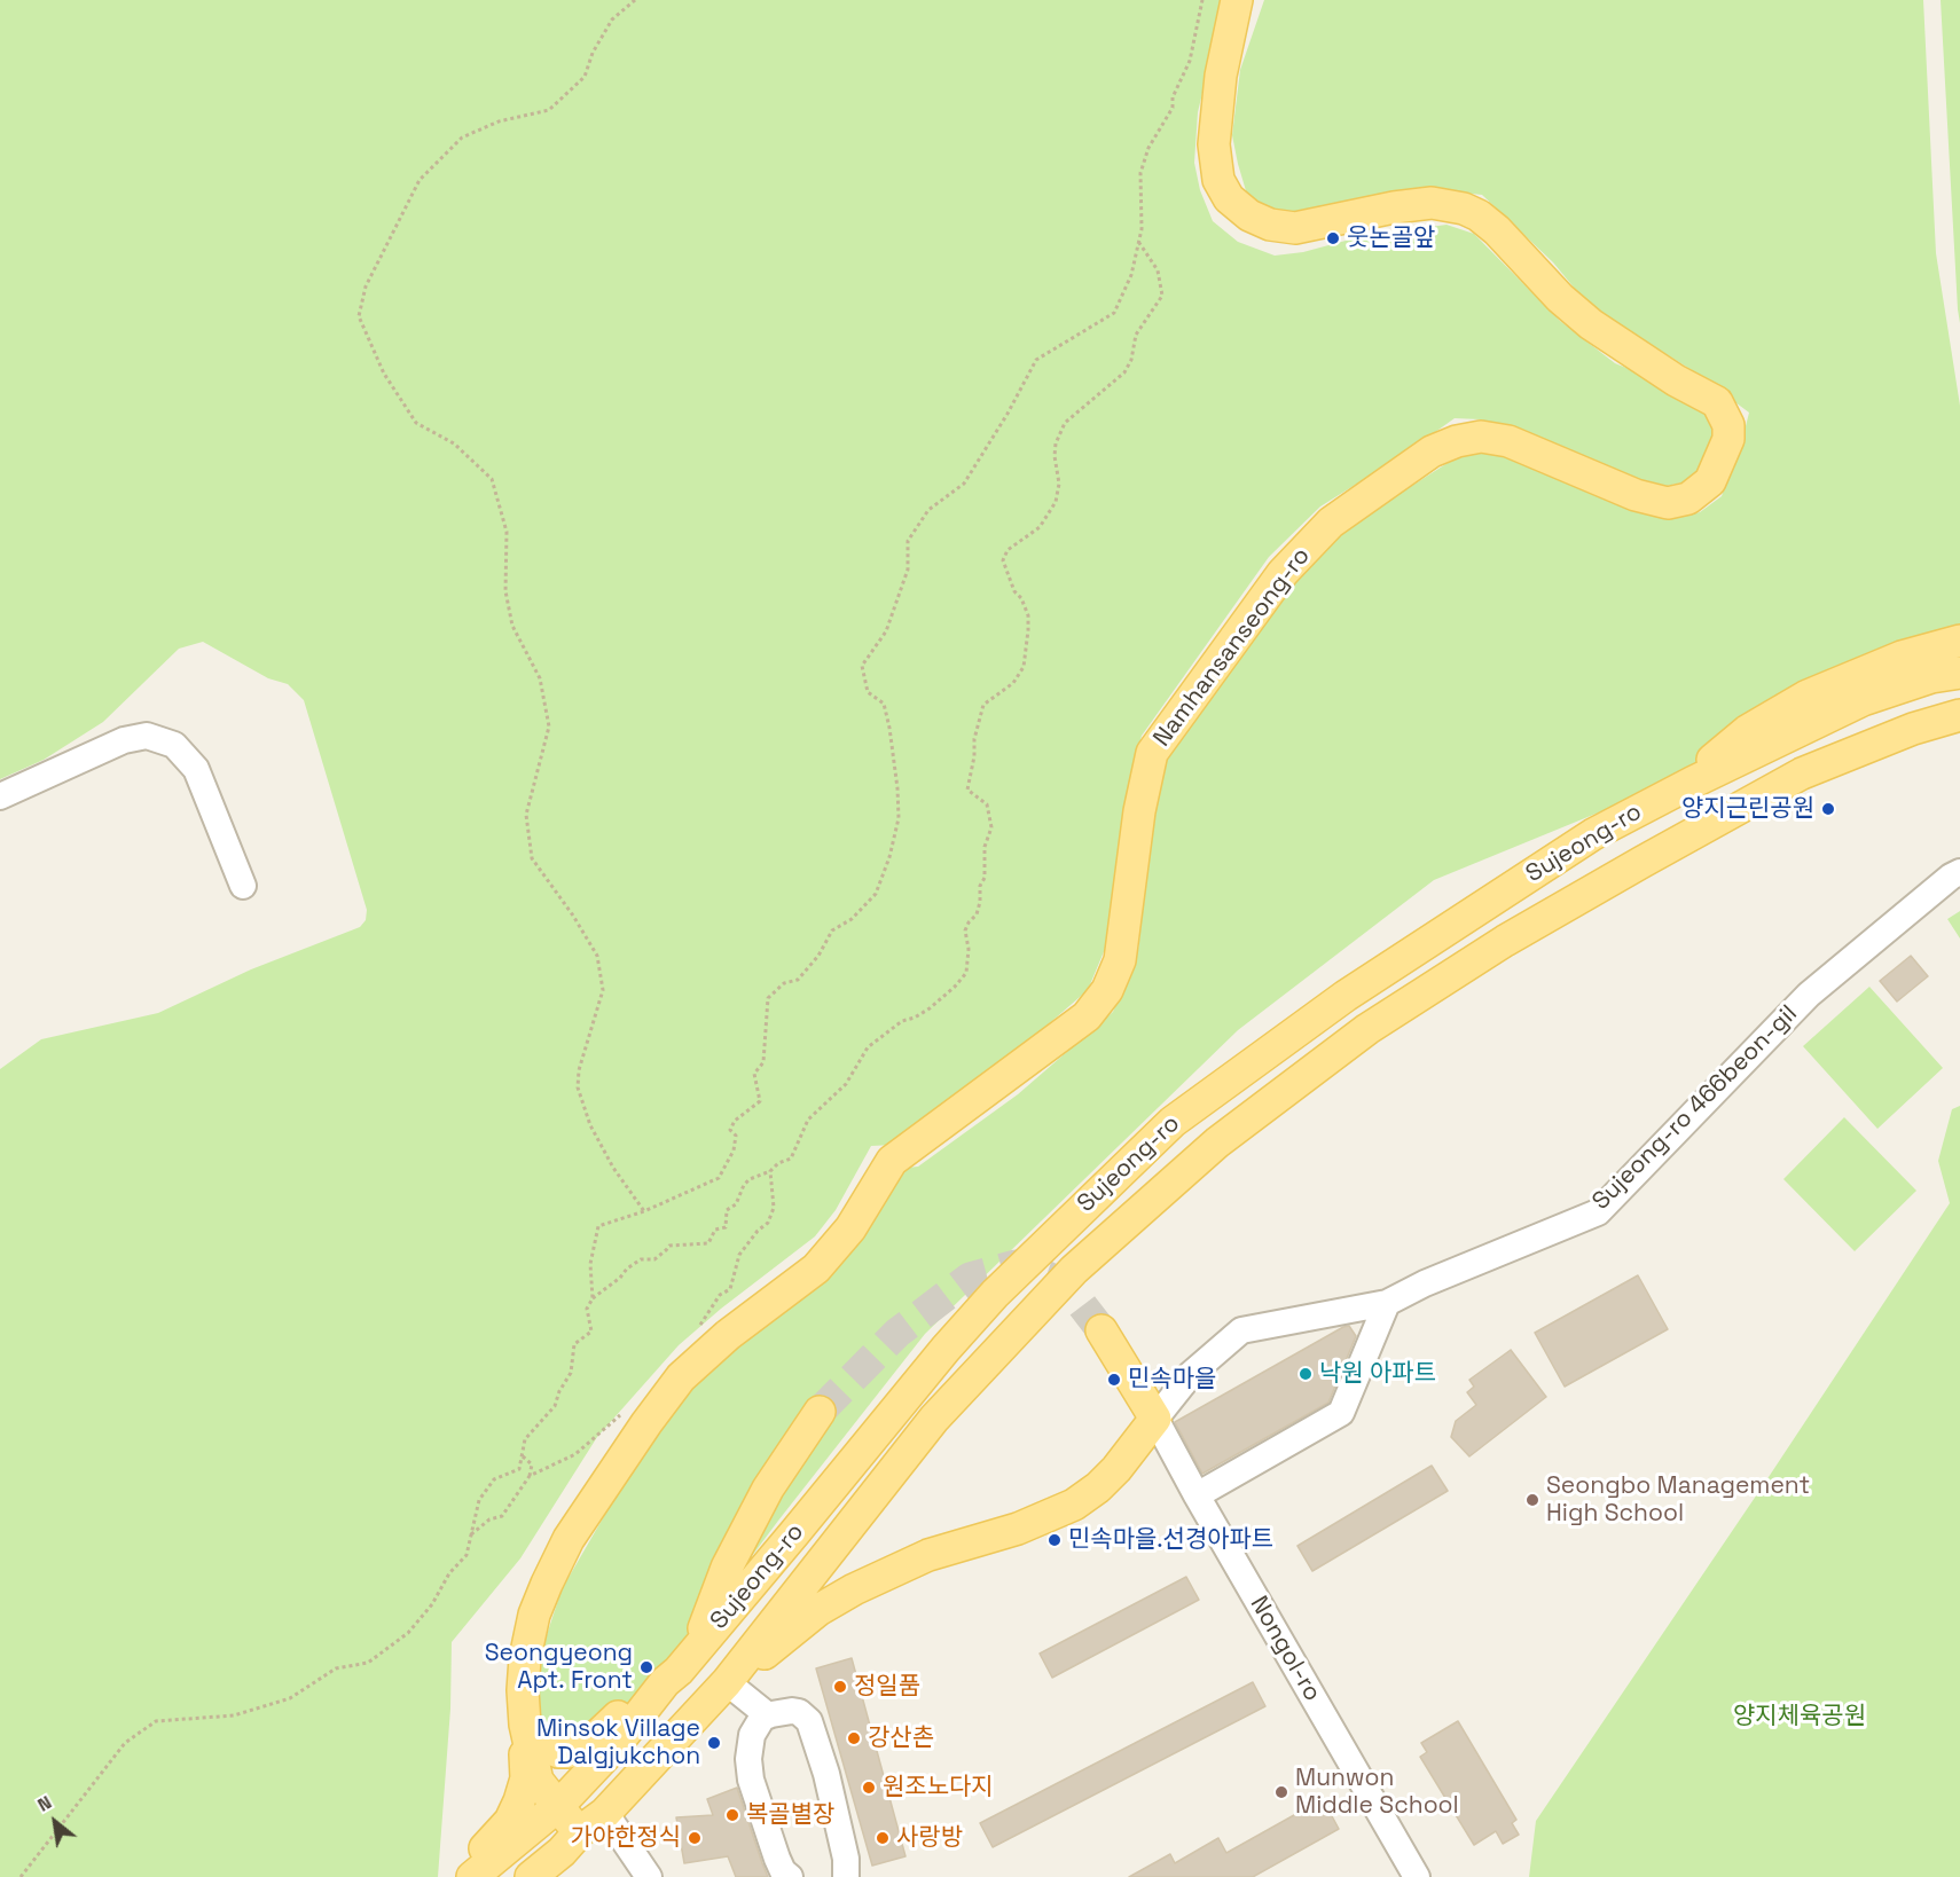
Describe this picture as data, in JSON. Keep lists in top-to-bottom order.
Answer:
{
  "streets": {
    "main road": ["Namhansanseong-ro", "Sujeong-ro"],
    "street": ["Sujeong-ro 466beon-gil", "Nongol-ro"]
  },
  "crossings": [
    ["Namhansanseong-ro", "Sujeong-ro"],
    ["Sujeong-ro 466beon-gil", "Nongol-ro"]
  ],
  "parks": ["양지체육공원"],
  "places": [
    "웃논골앞",
    "양지근린공원",
    "낙원 아파트",
    "민속마을",
    "Seongbo Management High School",
    "민속마을.선경아파트",
    "Seongyeong Apt. Front",
    "정일품",
    "강산촌",
    "Minsok Village Dalgjukchon",
    "원조노다지",
    "Munwon Middle School",
    "복골별장",
    "가야한정식",
    "사랑방"
  ],
  "north": "top left"
}
